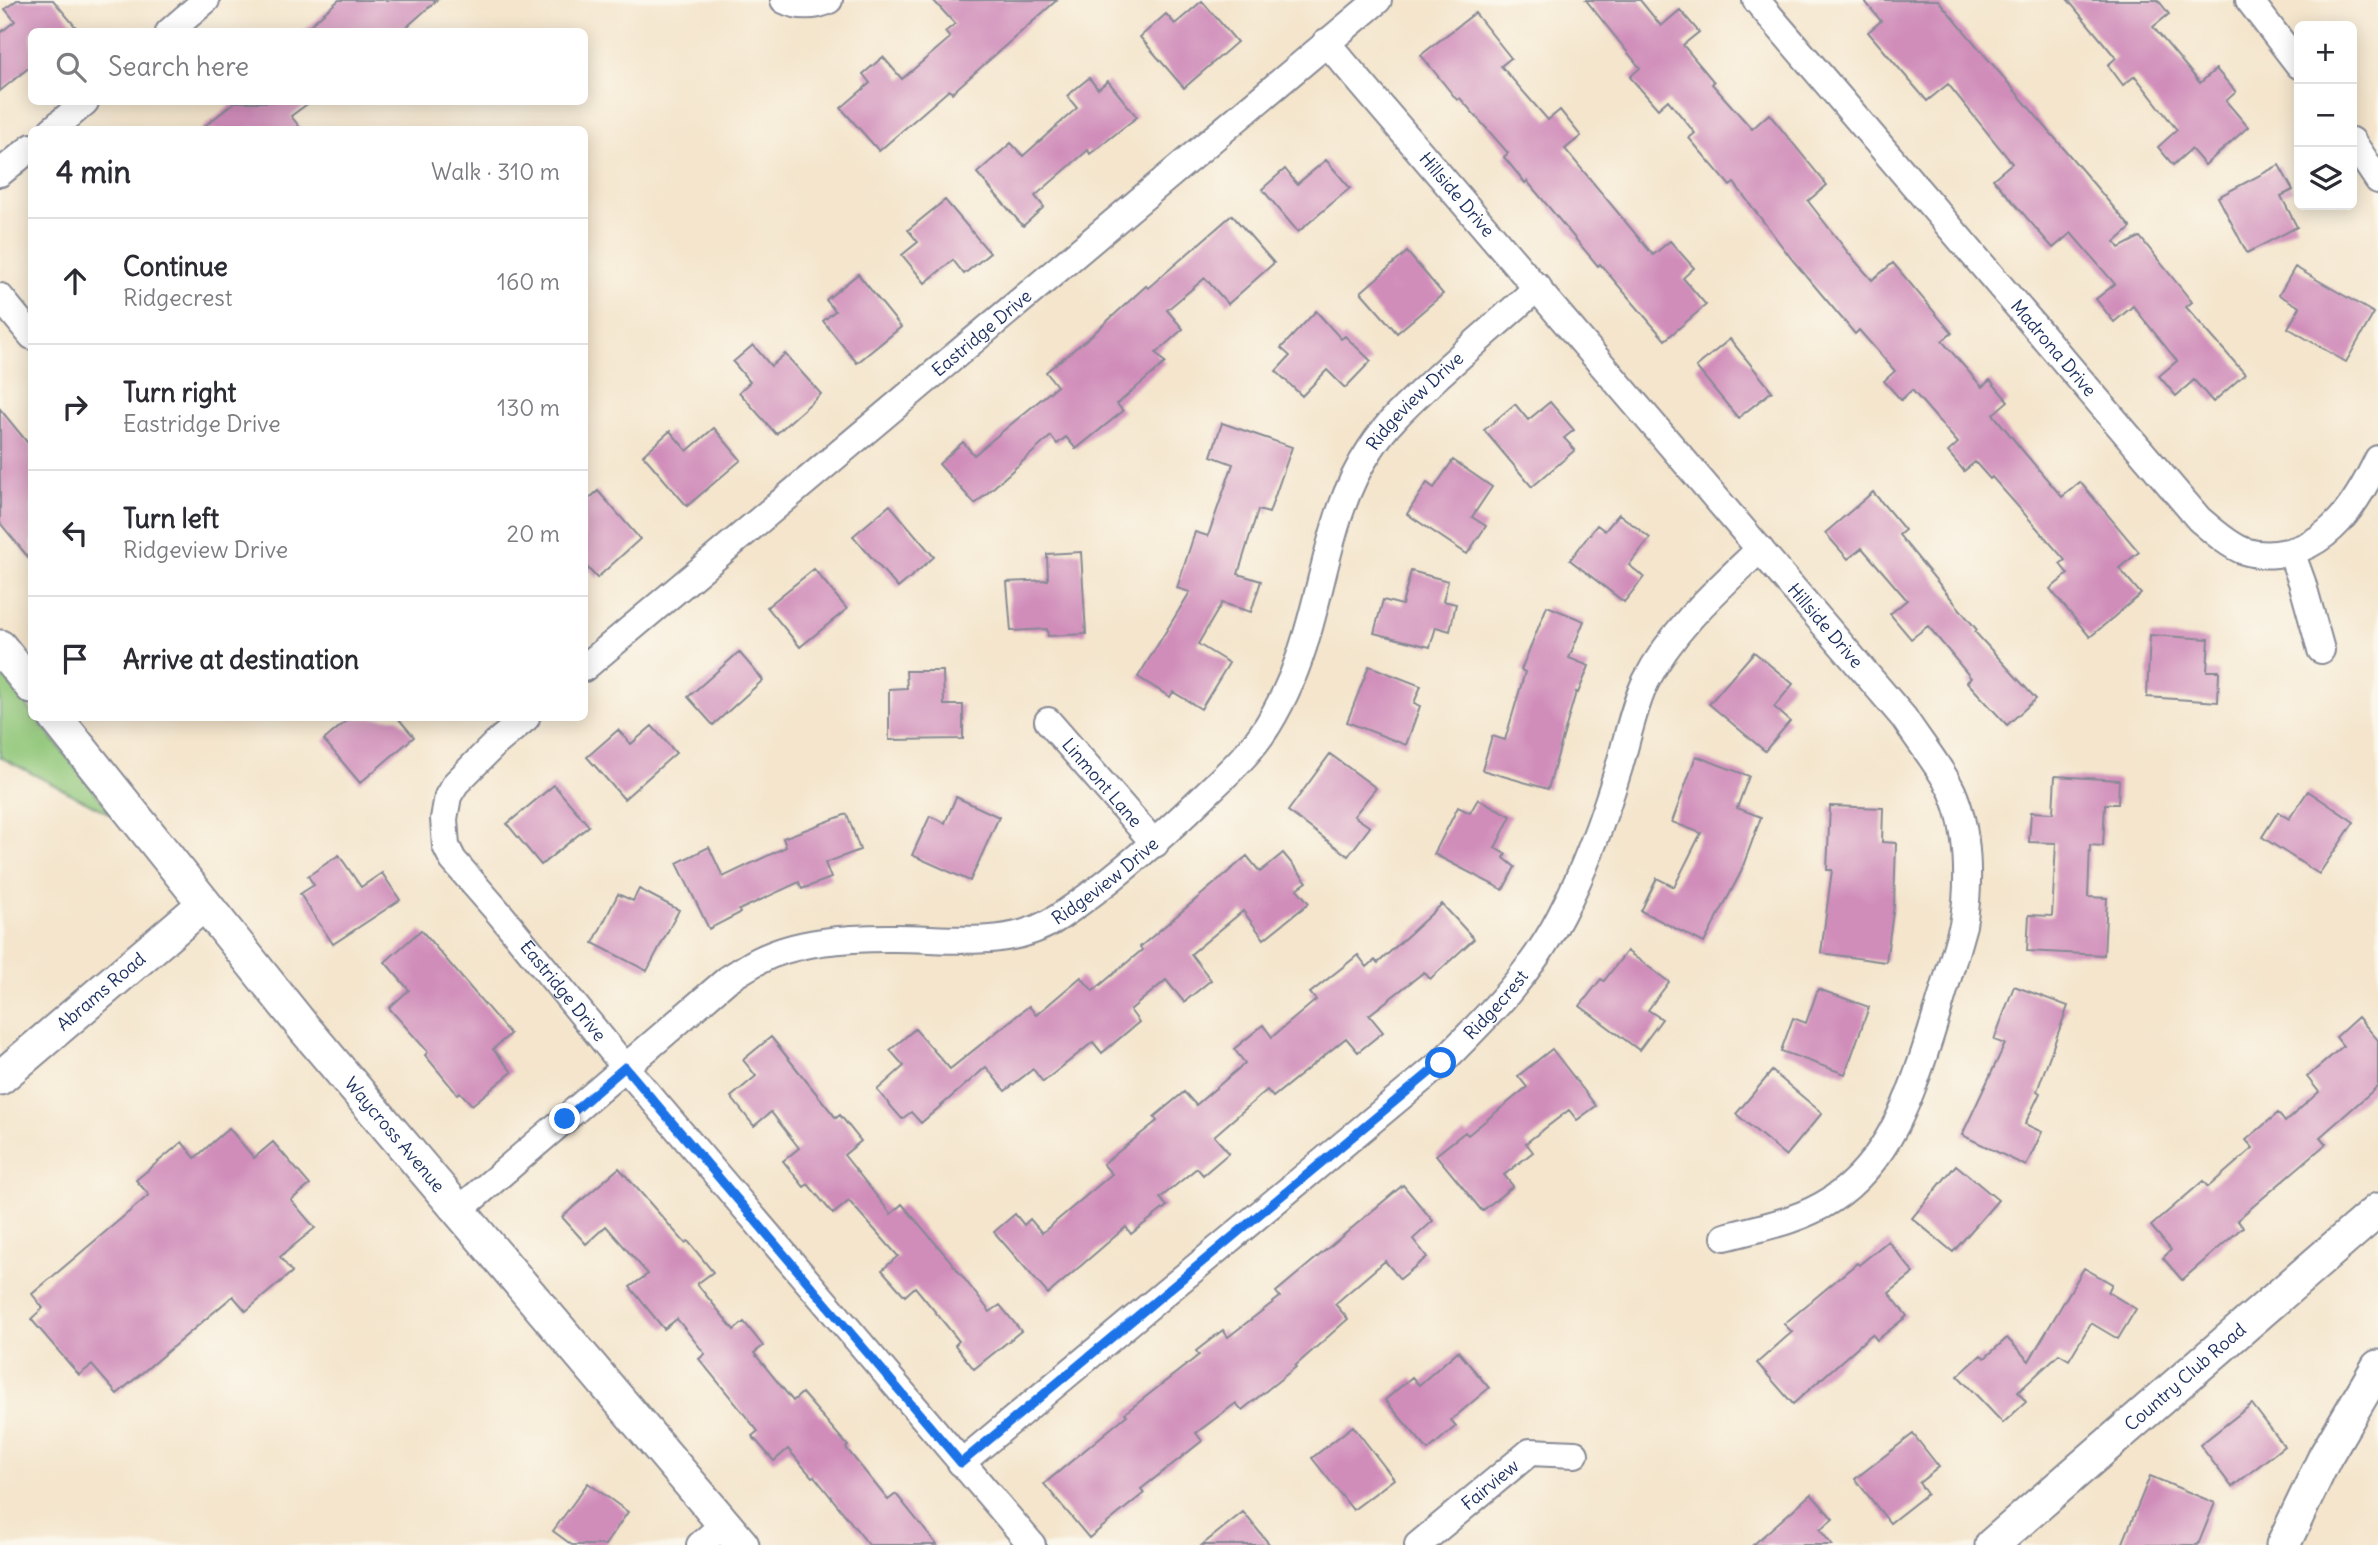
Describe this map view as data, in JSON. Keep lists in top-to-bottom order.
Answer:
{
  "streets": {
    "street": [
      "Hillside Drive",
      "Eastridge Drive",
      "Madrona Drive",
      "Ridgeview Drive",
      "Linmont Lane",
      "Abrams Road",
      "Ridgecrest",
      "Waycross Avenue",
      "Country Club Road",
      "Fairview"
    ]
  },
  "crossings": [
    ["Hillside Drive", "Eastridge Drive"],
    ["Hillside Drive", "Ridgeview Drive"],
    ["Hillside Drive", "Ridgecrest"],
    ["Eastridge Drive", "Ridgeview Drive"],
    ["Eastridge Drive", "Ridgecrest"],
    ["Ridgeview Drive", "Linmont Lane"],
    ["Ridgeview Drive", "Waycross Avenue"],
    ["Abrams Road", "Waycross Avenue"]
  ],
  "page": {
    "map_buttons": ["+", "−"],
    "search": "Search here",
    "heading": ["4 min", "Walk · 310 m"],
    "list": [
      ["Continue", "Ridgecrest", "160 m"],
      ["Turn right", "Eastridge Drive", "130 m"],
      ["Turn left", "Ridgeview Drive", "20 m"],
      "Arrive at destination"
    ]
  }
}
